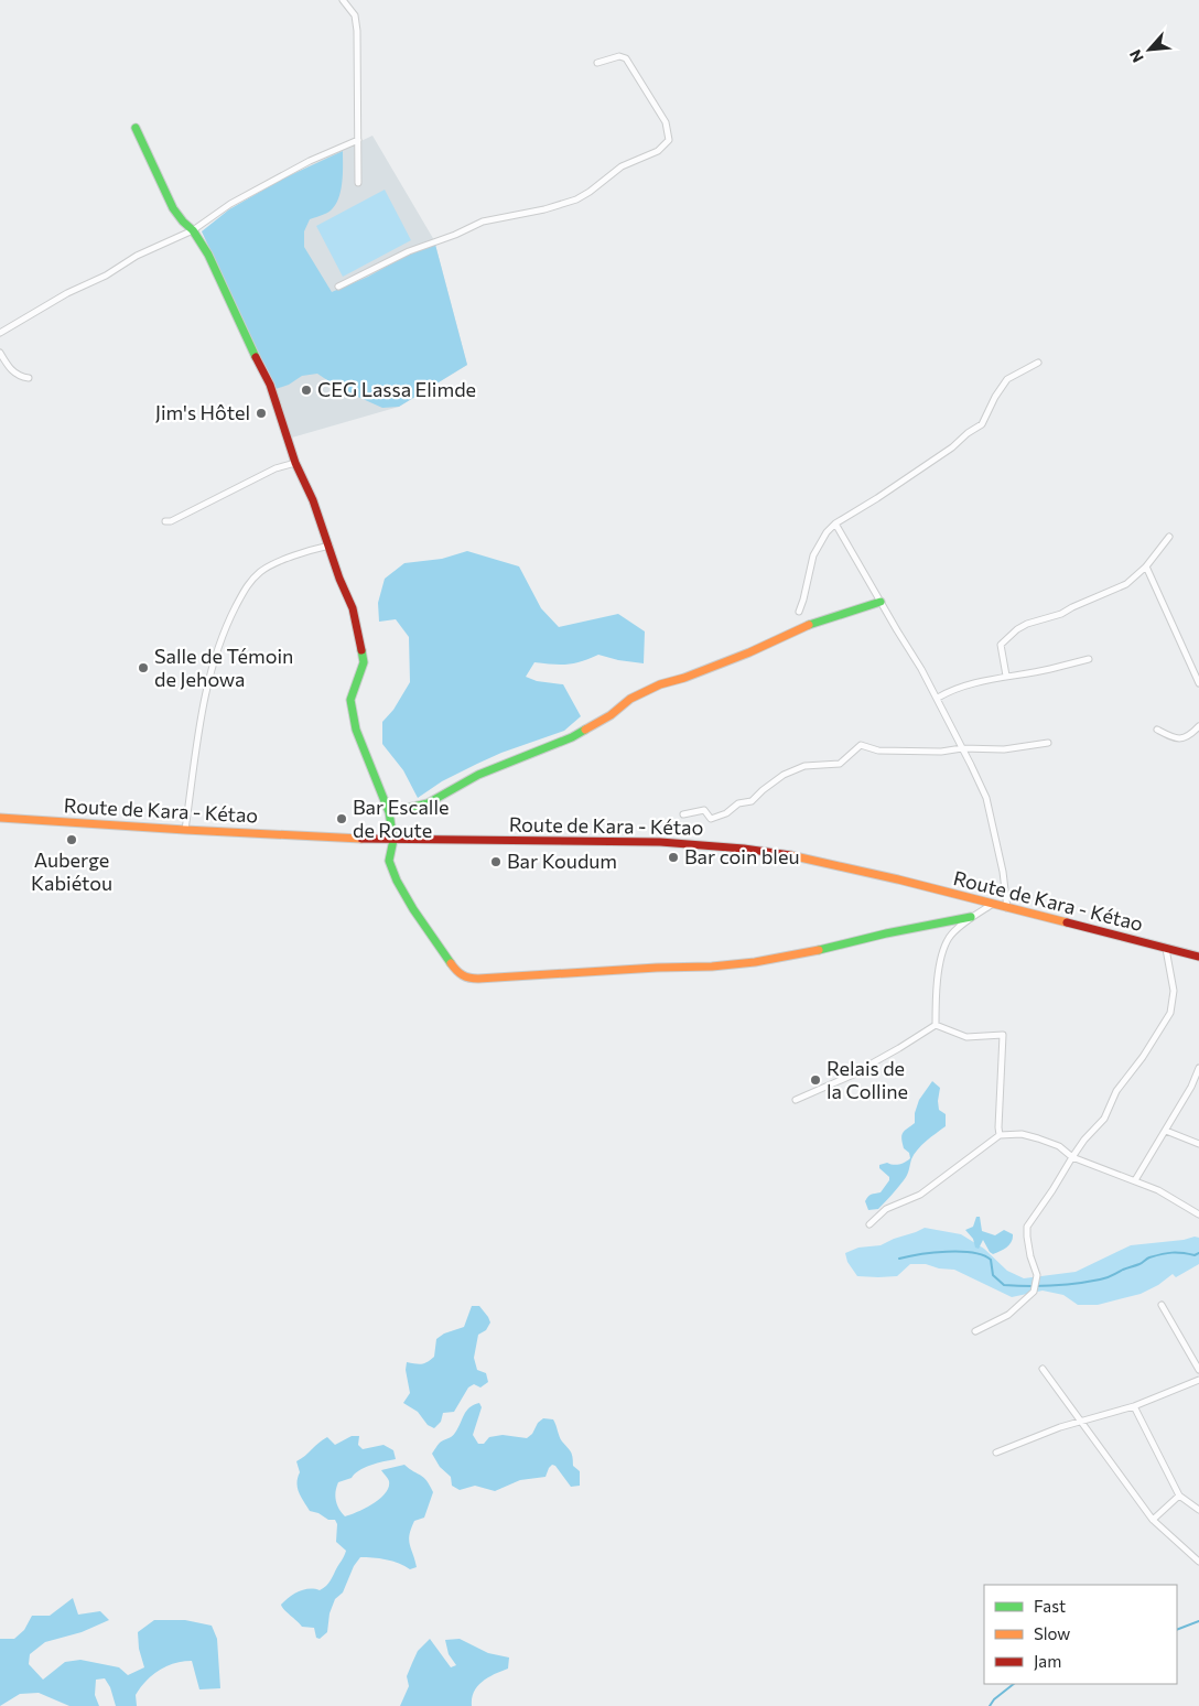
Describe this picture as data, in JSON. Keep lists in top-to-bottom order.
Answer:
{
  "streets": {
    "street": ["Route de Kara - Kétao"]
  },
  "places": [
    "CEG Lassa Elimde",
    "Jim's Hôtel",
    "Salle de Témoin de Jehowa",
    "Bar Escalle de Route",
    "Auberge Kabiétou",
    "Bar coin bleu",
    "Bar Koudum",
    "Relais de la Colline"
  ],
  "legend": ["Fast", "Slow", "Jam"],
  "north": "bottom left"
}
